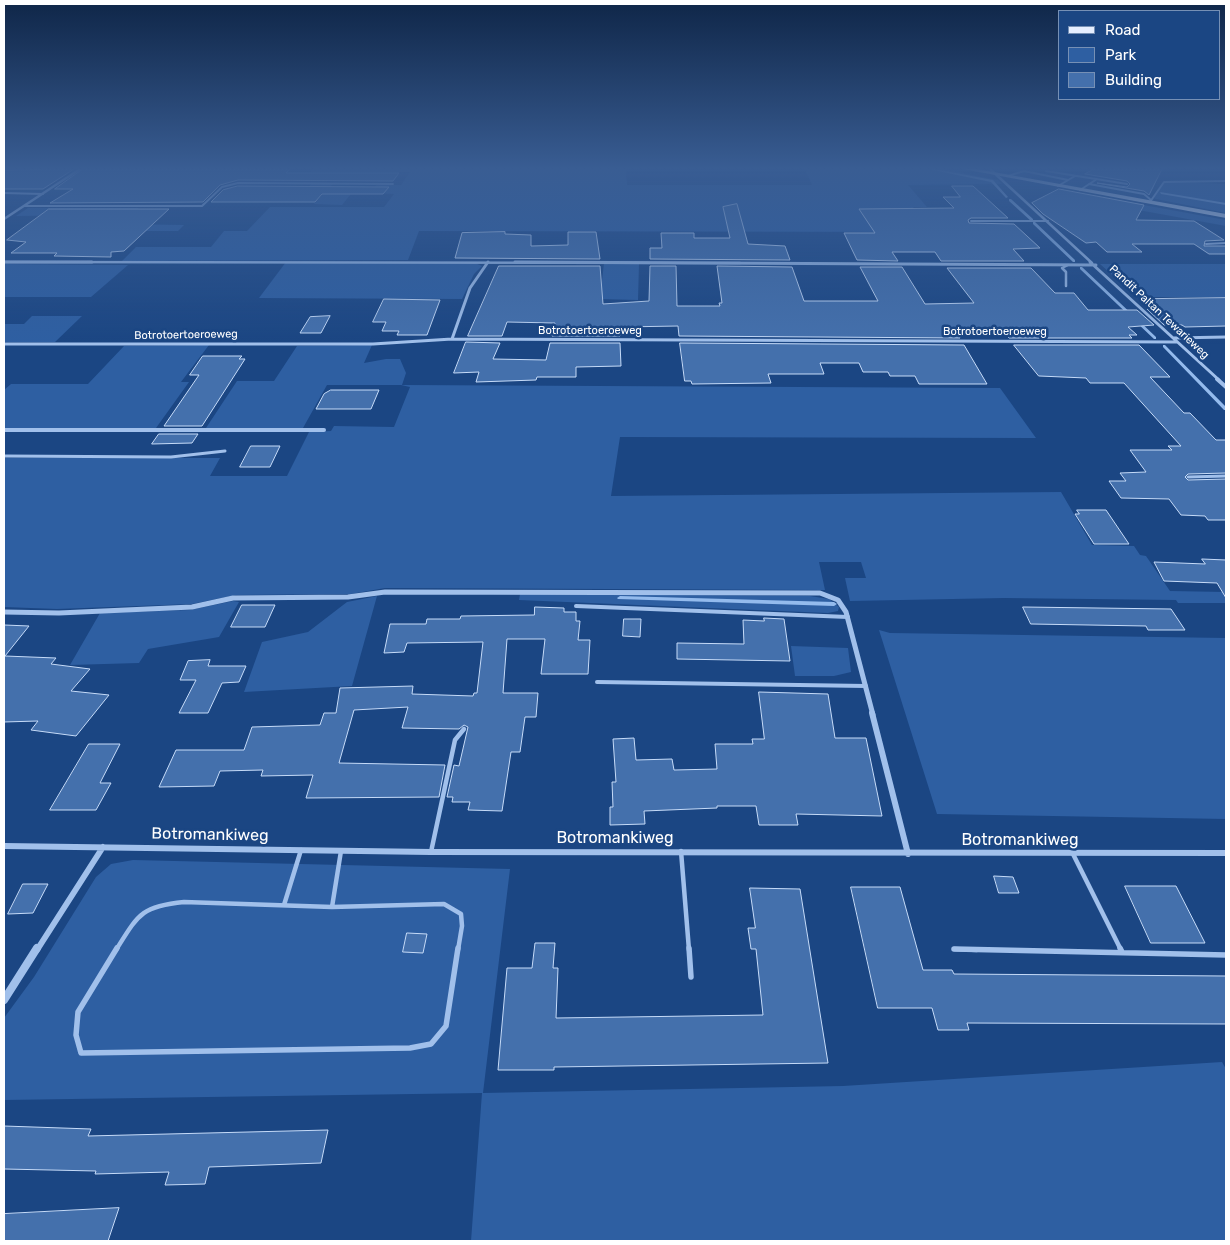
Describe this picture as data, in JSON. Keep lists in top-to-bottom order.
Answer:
{
  "streets": {
    "street": ["Pandit Paltan Tewarieweg", "Botrotoertoeroeweg", "Botromankiweg"]
  },
  "crossings": [
    ["Pandit Paltan Tewarieweg", "Botrotoertoeroeweg"]
  ],
  "legend": ["Road", "Park", "Building"]
}
